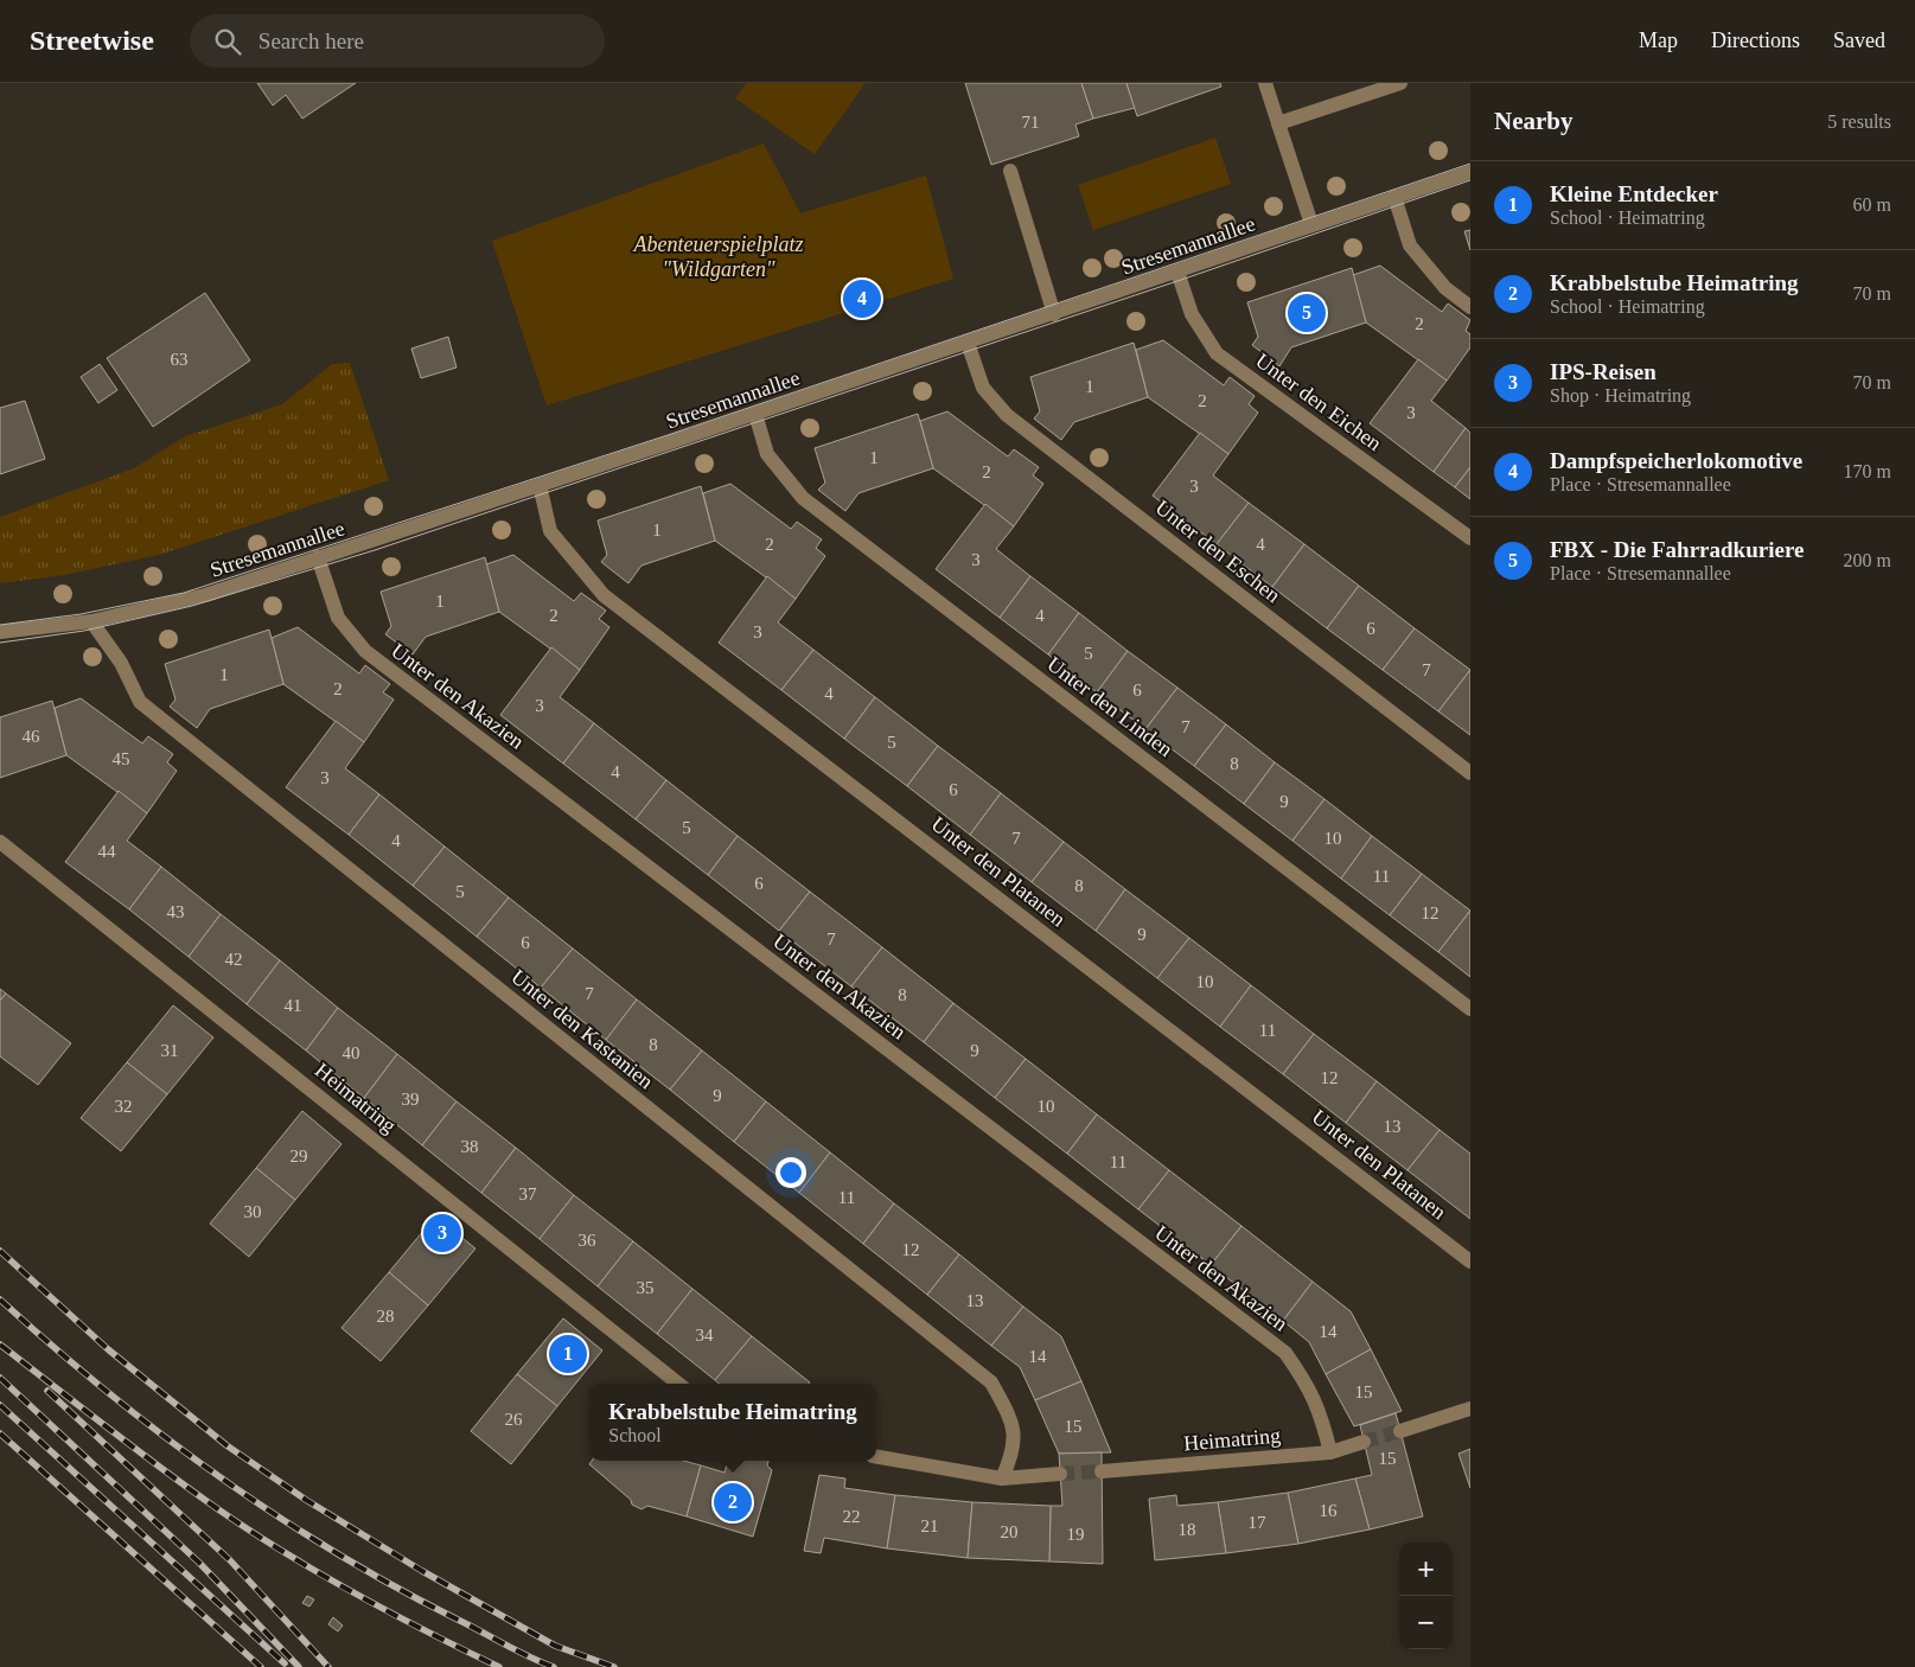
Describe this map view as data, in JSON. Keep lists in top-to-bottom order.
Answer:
{
  "streets": {
    "street": [
      "Stresemannallee",
      "Unter den Eichen",
      "Unter den Eschen",
      "Unter den Akazien",
      "Unter den Linden",
      "Unter den Platanen",
      "Unter den Kastanien",
      "Heimatring"
    ]
  },
  "crossings": [
    ["Stresemannallee", "Unter den Eichen"],
    ["Stresemannallee", "Unter den Eschen"],
    ["Stresemannallee", "Unter den Akazien"],
    ["Stresemannallee", "Unter den Linden"],
    ["Stresemannallee", "Unter den Platanen"],
    ["Stresemannallee", "Unter den Kastanien"],
    ["Unter den Akazien", "Heimatring"]
  ],
  "parks": ["Abenteuerspielplatz \"Wildgarten\""],
  "house_numbers": [
    "71",
    "2",
    "63",
    "1",
    "2",
    "3",
    "1",
    "2",
    "3",
    "1",
    "2",
    "4",
    "3",
    "1",
    "2",
    "4",
    "6",
    "3",
    "5",
    "7",
    "1",
    "2",
    "6",
    "4",
    "3",
    "7",
    "46",
    "5",
    "45",
    "8",
    "4",
    "3",
    "6",
    "9",
    "5",
    "7",
    "10",
    "4",
    "44",
    "11",
    "6",
    "8",
    "5",
    "43",
    "12",
    "9",
    "7",
    "6",
    "42",
    "10",
    "7",
    "8",
    "41",
    "11",
    "8",
    "31",
    "9",
    "40",
    "12",
    "9",
    "39",
    "32",
    "10",
    "13",
    "38",
    "29",
    "11",
    "37",
    "11",
    "30",
    "36",
    "12",
    "35",
    "13",
    "28",
    "14",
    "34",
    "14",
    "15",
    "26",
    "15",
    "15",
    "16",
    "22",
    "17",
    "21",
    "18",
    "20",
    "19"
  ],
  "page": {
    "header": "Streetwise",
    "search": "Search here",
    "nav": ["Map", "Directions", "Saved"],
    "heading": ["Nearby", "5 results"],
    "list": [
      {
        "mark": "1",
        "name": "Kleine Entdecker",
        "note": "School · Heimatring",
        "value": "60 m"
      },
      {
        "mark": "2",
        "name": "Krabbelstube Heimatring",
        "note": "School · Heimatring",
        "value": "70 m"
      },
      {
        "mark": "3",
        "name": "IPS-Reisen",
        "note": "Shop · Heimatring",
        "value": "70 m"
      },
      {
        "mark": "4",
        "name": "Dampfspeicherlokomotive",
        "note": "Place · Stresemannallee",
        "value": "170 m"
      },
      {
        "mark": "5",
        "name": "FBX - Die Fahrradkuriere",
        "note": "Place · Stresemannallee",
        "value": "200 m"
      }
    ],
    "pins": [
      "4",
      "5",
      "3",
      "1",
      "2"
    ],
    "popup": ["Krabbelstube Heimatring", "School"],
    "map_buttons": ["+", "−"]
  }
}
